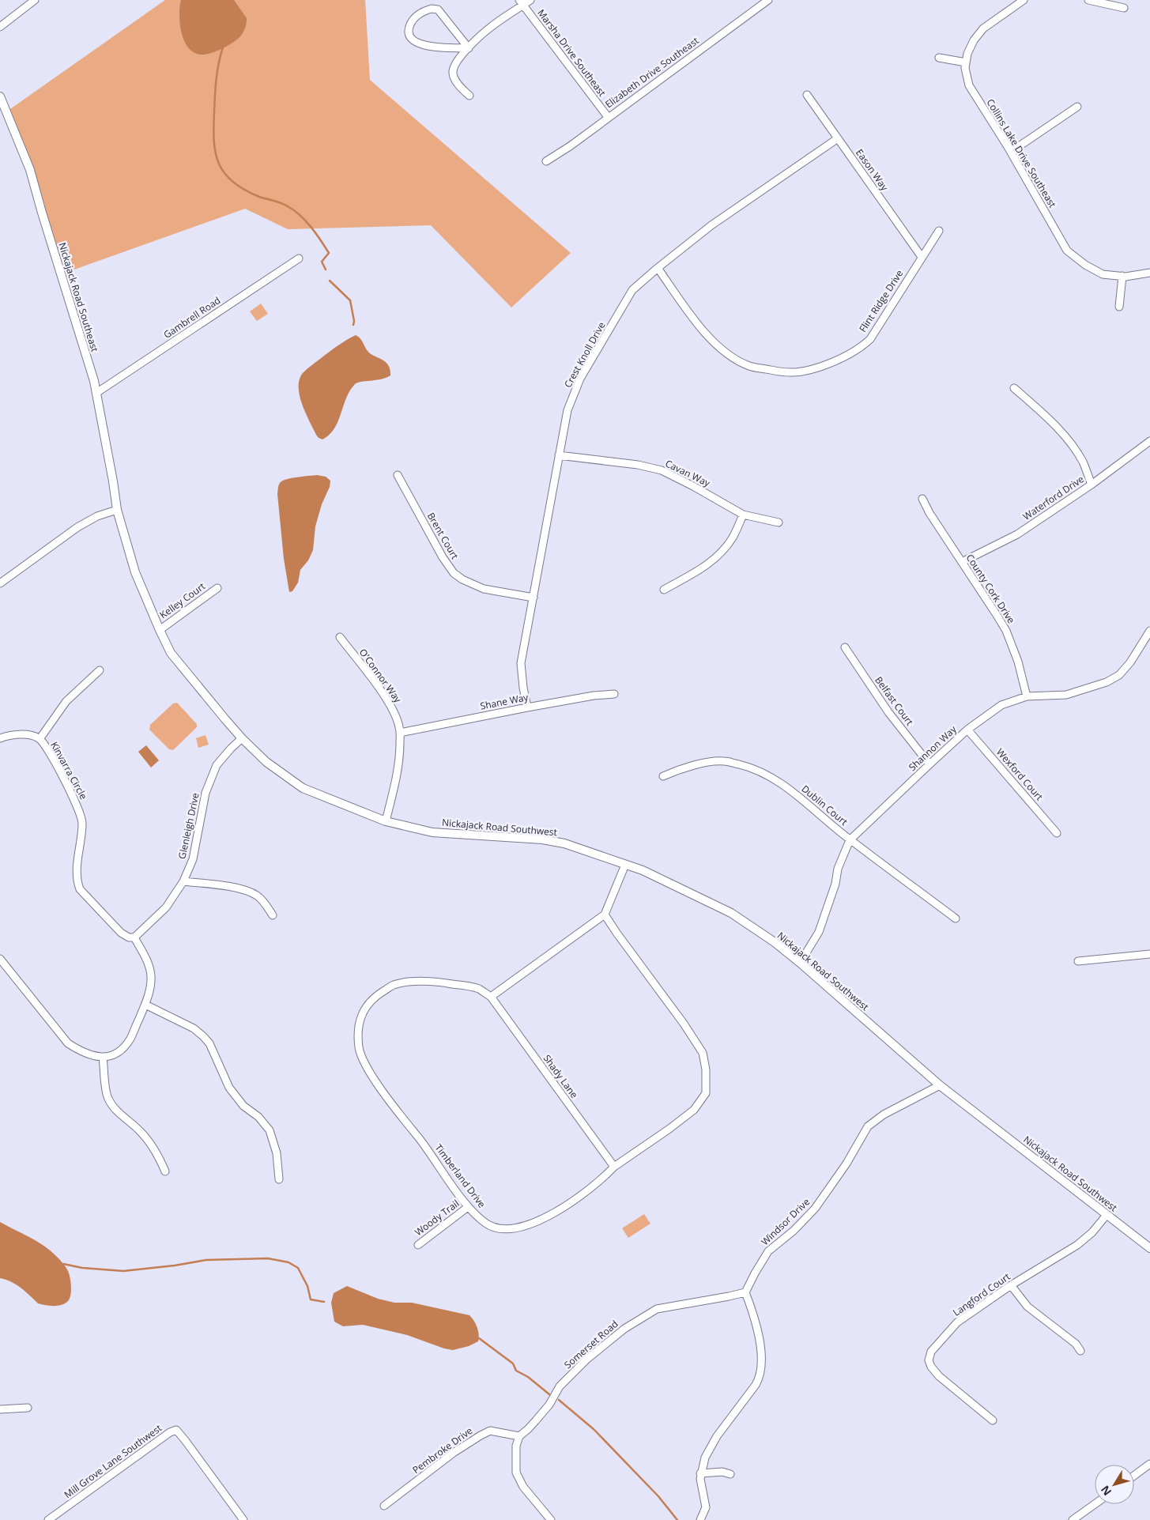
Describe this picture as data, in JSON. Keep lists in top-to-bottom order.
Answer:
{
  "streets": {
    "street": [
      "Marsha Drive Southeast",
      "Elizabeth Drive Southeast",
      "Collins Lake Drive Southeast",
      "Eason Way",
      "Nickajack Road Southeast",
      "Flint Ridge Drive",
      "Gambrell Road",
      "Crest Knoll Drive",
      "Cavan Way",
      "Waterford Drive",
      "Brent Court",
      "County Cork Drive",
      "Kelley Court",
      "O'Connor Way",
      "Belfast Court",
      "Shane Way",
      "Shannon Way",
      "Kinvarra Circle",
      "Wexford Court",
      "Dublin Court",
      "Glenleigh Drive",
      "Nickajack Road Southwest",
      "Shady Lane",
      "Timberland Drive",
      "Woody Trail",
      "Windsor Drive",
      "Langford Court",
      "Somerset Road",
      "Pembroke Drive",
      "Mill Grove Lane Southwest"
    ]
  },
  "crossings": [
    ["Marsha Drive Southeast", "Elizabeth Drive Southeast"],
    ["Eason Way", "Flint Ridge Drive"],
    ["Eason Way", "Crest Knoll Drive"],
    ["Nickajack Road Southeast", "Gambrell Road"],
    ["Nickajack Road Southeast", "Nickajack Road Southwest"],
    ["Flint Ridge Drive", "Crest Knoll Drive"],
    ["Crest Knoll Drive", "Cavan Way"],
    ["Crest Knoll Drive", "Brent Court"],
    ["Crest Knoll Drive", "Shane Way"],
    ["Waterford Drive", "County Cork Drive"],
    ["County Cork Drive", "Shannon Way"],
    ["Kelley Court", "Nickajack Road Southwest"],
    ["O'Connor Way", "Shane Way"],
    ["O'Connor Way", "Nickajack Road Southwest"],
    ["Belfast Court", "Shannon Way"],
    ["Shannon Way", "Wexford Court"],
    ["Shannon Way", "Dublin Court"],
    ["Shannon Way", "Nickajack Road Southwest"],
    ["Kinvarra Circle", "Glenleigh Drive"],
    ["Glenleigh Drive", "Nickajack Road Southwest"],
    ["Nickajack Road Southwest", "Windsor Drive"],
    ["Nickajack Road Southwest", "Langford Court"],
    ["Shady Lane", "Timberland Drive"],
    ["Timberland Drive", "Woody Trail"],
    ["Windsor Drive", "Somerset Road"],
    ["Somerset Road", "Pembroke Drive"]
  ],
  "north": "bottom left"
}
